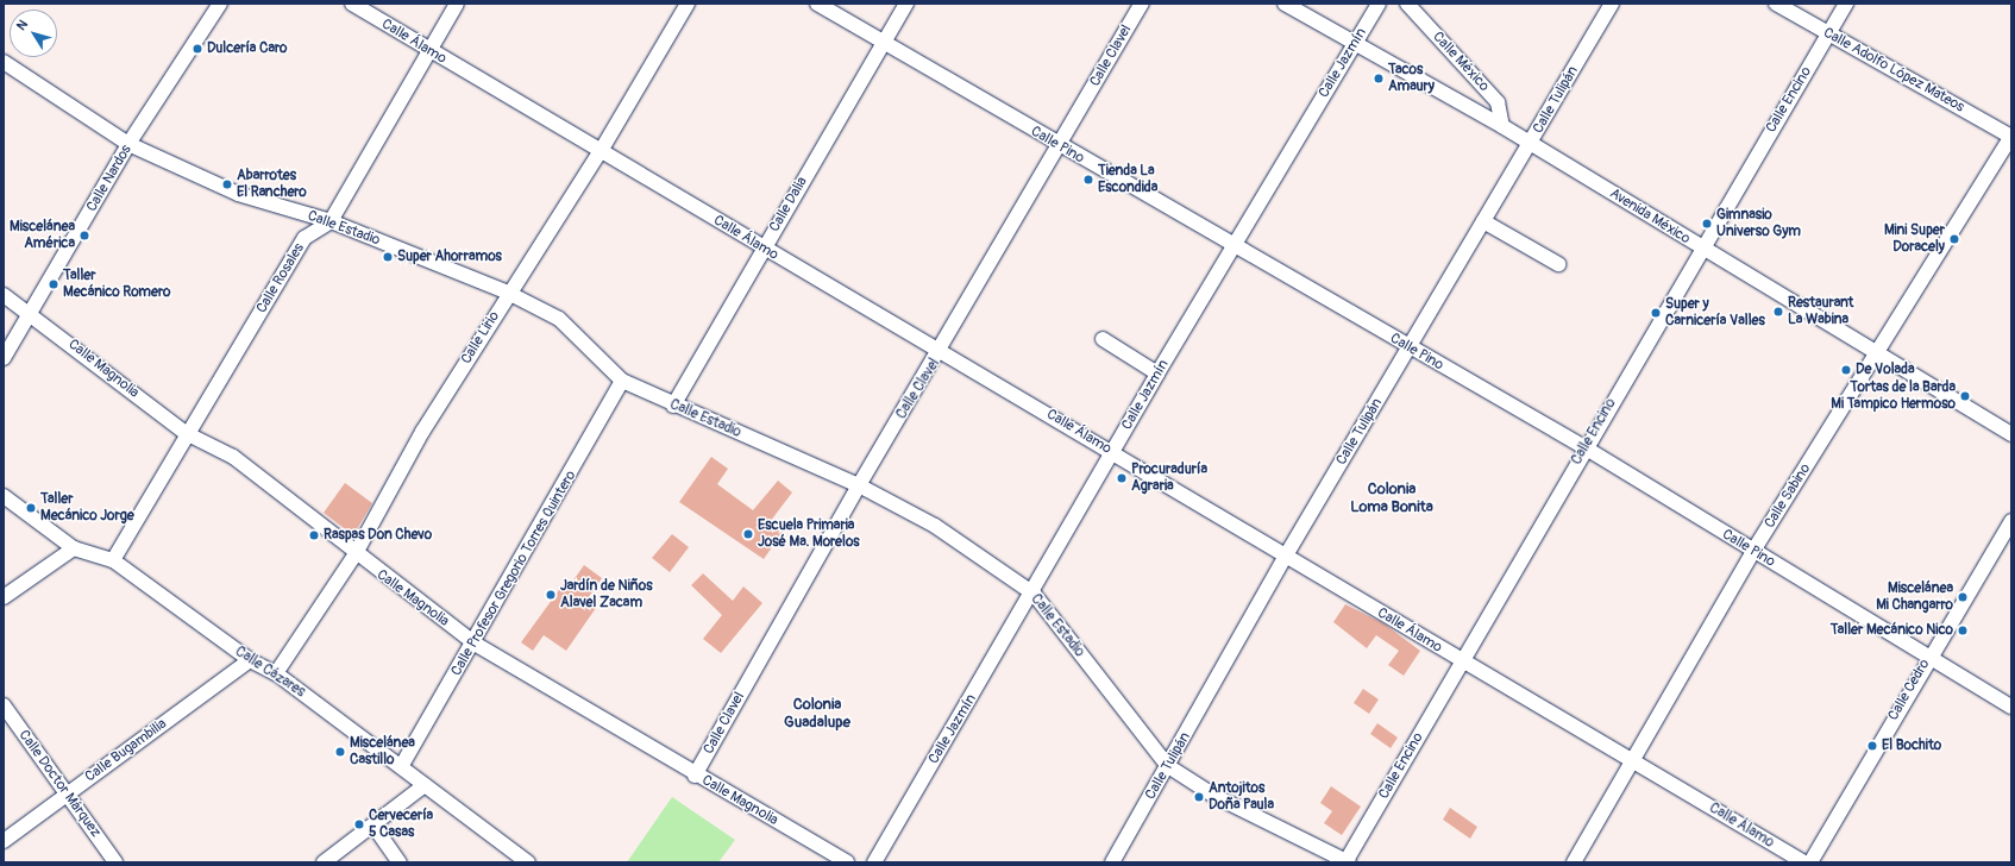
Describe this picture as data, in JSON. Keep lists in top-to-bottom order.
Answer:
{
  "streets": {
    "street": [
      "Calle Álamo",
      "Calle Clavel",
      "Calle México",
      "Calle Jazmín",
      "Calle Adolfo López Mateos",
      "Calle Tulipán",
      "Calle Encino",
      "Calle Pino",
      "Calle Nardos",
      "Calle Dalia",
      "Avenida México",
      "Calle Estadio",
      "Calle Rosales",
      "Calle Lirio",
      "Calle Magnolia",
      "Calle Sabino",
      "Calle Profesor Gregorio Torres Quintero",
      "Calle Cázares",
      "Calle Cedro",
      "Calle Bugambilia",
      "Calle Doctor Márquez"
    ]
  },
  "crossings": [
    ["Calle Álamo", "Calle Clavel"],
    ["Calle Álamo", "Calle Jazmín"],
    ["Calle Álamo", "Calle Tulipán"],
    ["Calle Álamo", "Calle Encino"],
    ["Calle Álamo", "Calle Dalia"],
    ["Calle Álamo", "Calle Rosales"],
    ["Calle Álamo", "Calle Lirio"],
    ["Calle Álamo", "Calle Sabino"],
    ["Calle Clavel", "Calle Pino"],
    ["Calle Clavel", "Calle Estadio"],
    ["Calle Clavel", "Calle Magnolia"],
    ["Calle México", "Avenida México"],
    ["Calle Jazmín", "Calle Pino"],
    ["Calle Jazmín", "Avenida México"],
    ["Calle Jazmín", "Calle Estadio"],
    ["Calle Adolfo López Mateos", "Calle Encino"],
    ["Calle Adolfo López Mateos", "Calle Sabino"],
    ["Calle Tulipán", "Calle Pino"],
    ["Calle Tulipán", "Avenida México"],
    ["Calle Tulipán", "Calle Estadio"],
    ["Calle Encino", "Calle Pino"],
    ["Calle Encino", "Avenida México"],
    ["Calle Encino", "Calle Estadio"],
    ["Calle Pino", "Calle Dalia"],
    ["Calle Pino", "Calle Sabino"],
    ["Calle Pino", "Calle Cedro"],
    ["Calle Nardos", "Calle Estadio"],
    ["Calle Nardos", "Calle Magnolia"],
    ["Calle Dalia", "Calle Estadio"],
    ["Avenida México", "Calle Sabino"],
    ["Calle Estadio", "Calle Rosales"],
    ["Calle Estadio", "Calle Lirio"],
    ["Calle Estadio", "Calle Profesor Gregorio Torres Quintero"],
    ["Calle Rosales", "Calle Magnolia"],
    ["Calle Rosales", "Calle Cázares"],
    ["Calle Lirio", "Calle Magnolia"],
    ["Calle Lirio", "Calle Cázares"],
    ["Calle Magnolia", "Calle Profesor Gregorio Torres Quintero"],
    ["Calle Profesor Gregorio Torres Quintero", "Calle Cázares"],
    ["Calle Cázares", "Calle Bugambilia"],
    ["Calle Bugambilia", "Calle Doctor Márquez"]
  ],
  "districts": ["Colonia Loma Bonita", "Colonia Guadalupe"],
  "places": [
    "Dulcería Caro",
    "Tacos Amaury",
    "Tienda La Escondida",
    "Abarrotes El Ranchero",
    "Gimnasio Universo Gym",
    "Miscelánea América",
    "Mini Super Doracely",
    "Super Ahorramos",
    "Taller Mecánico Romero",
    "Restaurant La Wabina",
    "Super y Carnicería Valles",
    "De Volada",
    "Tortas de la Barda Mi Tampico Hermoso",
    "Procuraduría Agraria",
    "Taller Mecánico Jorge",
    "Escuela Primaria José Ma. Morelos",
    "Raspas Don Chevo",
    "Jardín de Niños Alavel Zacam",
    "Miscelánea Mi Changarro",
    "Taller Mecánico Nico",
    "El Bochito",
    "Miscelánea Castillo",
    "Antojitos Doña Paula",
    "Cervecería 5 Casas"
  ],
  "north": "top left"
}
